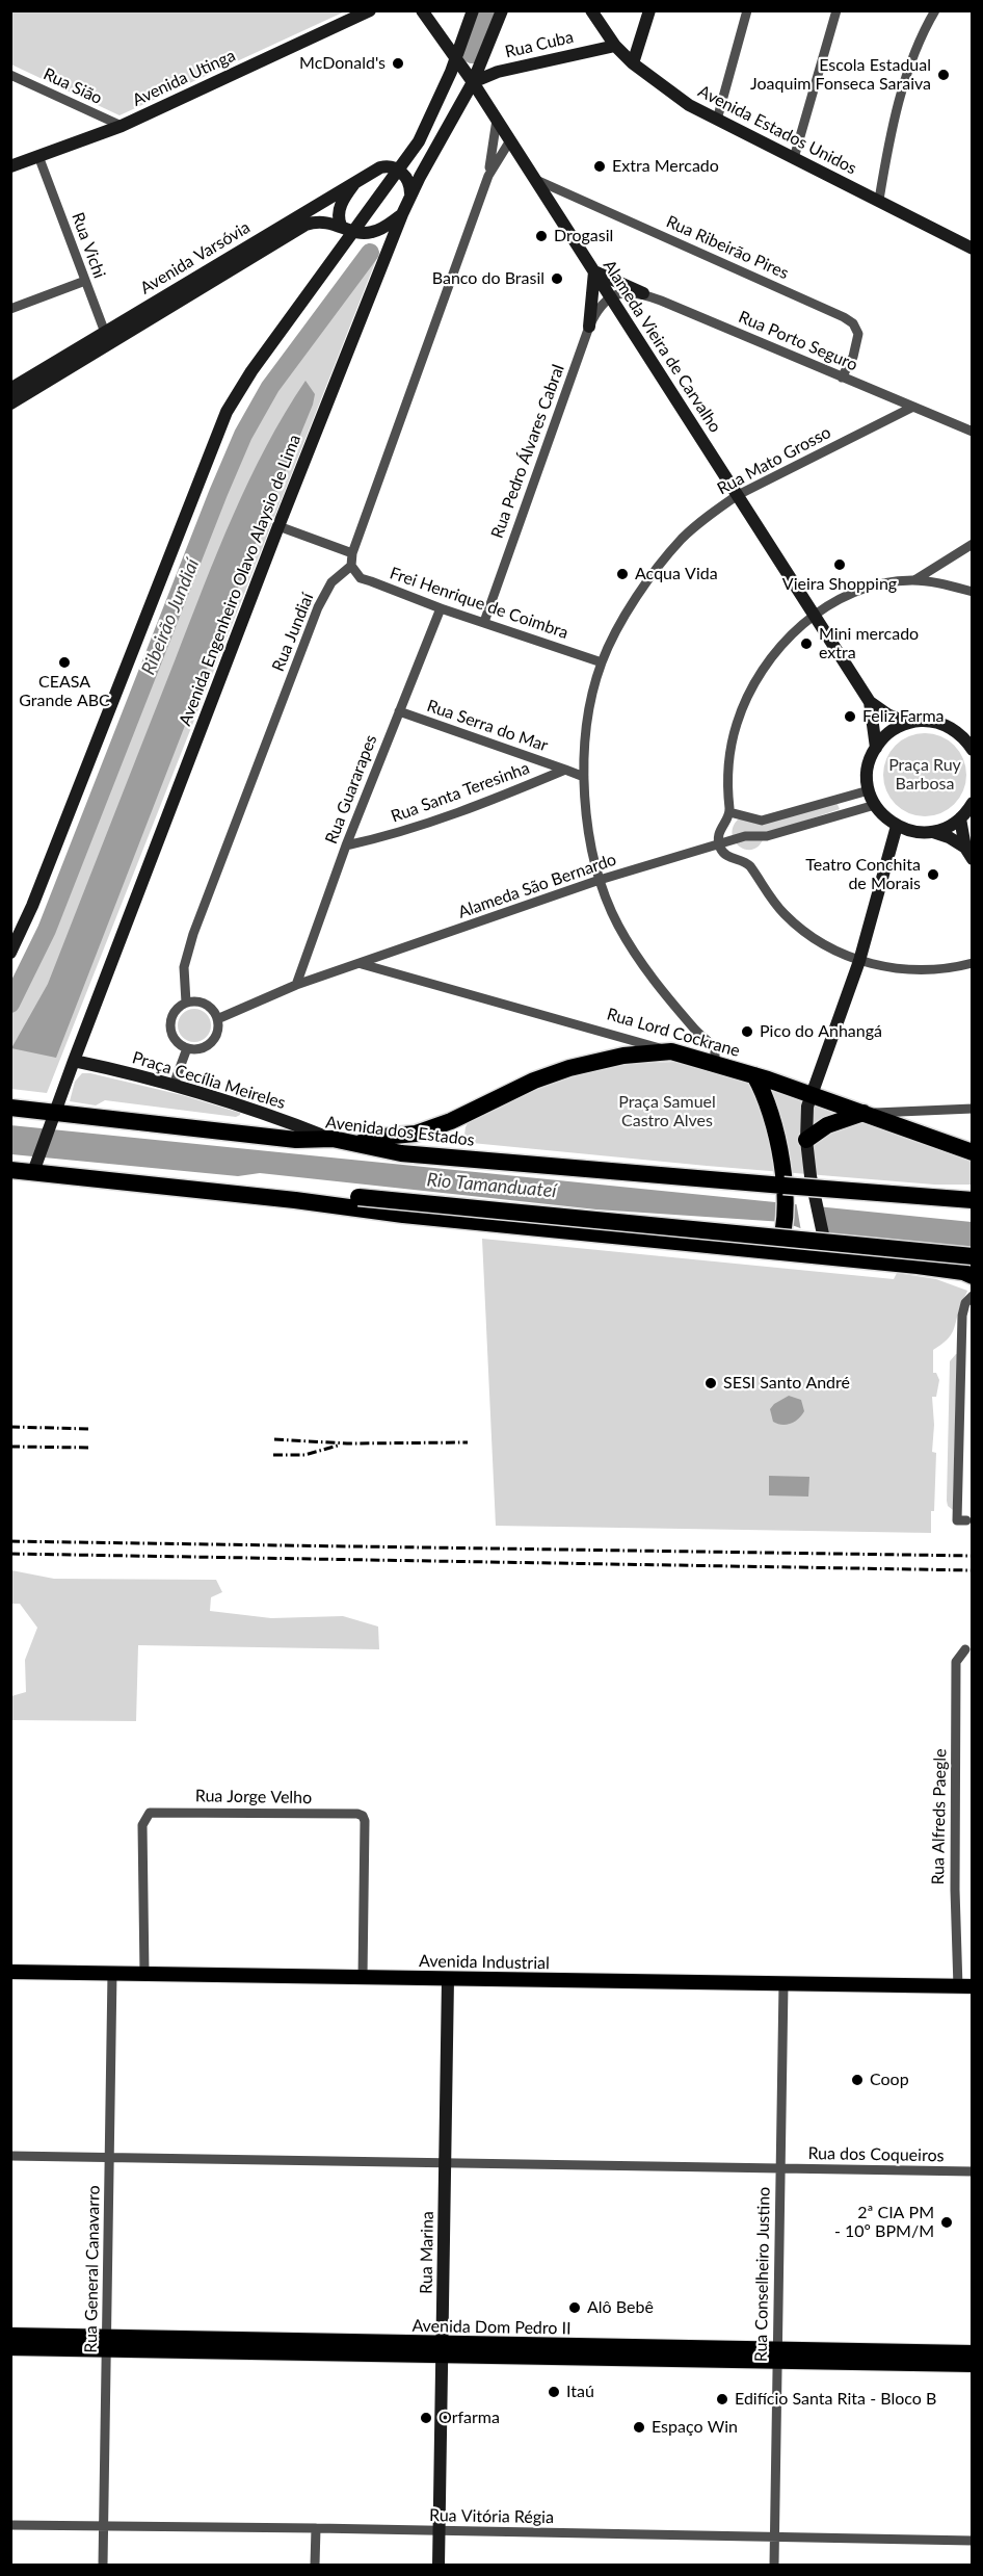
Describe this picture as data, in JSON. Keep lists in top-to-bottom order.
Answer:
{
  "streets": {
    "highway": ["Rua Lord Cockrane", "Avenida dos Estados"],
    "main road": [
      "Rua Cuba",
      "Avenida Utinga",
      "Avenida Estados Unidos",
      "Avenida Varsóvia",
      "Alameda Vieira de Carvalho",
      "Avenida Engenheiro Olavo Alaysio de Lima",
      "Praça Cecília Meireles",
      "Avenida Industrial",
      "Rua Marina",
      "Avenida Dom Pedro II"
    ],
    "street": [
      "Rua Sião",
      "Rua Vichi",
      "Rua Ribeirão Pires",
      "Rua Porto Seguro",
      "Rua Pedro Álvares Cabral",
      "Rua Mato Grosso",
      "Frei Henrique de Coimbra",
      "Rua Jundiaí",
      "Rua Serra do Mar",
      "Rua Guararapes",
      "Rua Santa Teresinha",
      "Alameda São Bernardo",
      "Rua Jorge Velho",
      "Rua Alfreds Paegle",
      "Rua dos Coqueiros",
      "Rua General Canavarro",
      "Rua Conselheiro Justino",
      "Rua Vitória Régia"
    ]
  },
  "crossings": [
    ["Rua Cuba", "Avenida Estados Unidos"],
    ["Rua Cuba", "Alameda Vieira de Carvalho"],
    ["Rua Cuba", "Avenida Engenheiro Olavo Alaysio de Lima"],
    ["Avenida Utinga", "Rua Sião"],
    ["Avenida Utinga", "Rua Vichi"],
    ["Rua Vichi", "Avenida Varsóvia"],
    ["Rua Ribeirão Pires", "Rua Porto Seguro"],
    ["Rua Ribeirão Pires", "Alameda Vieira de Carvalho"],
    ["Rua Porto Seguro", "Alameda Vieira de Carvalho"],
    ["Rua Porto Seguro", "Rua Pedro Álvares Cabral"],
    ["Rua Porto Seguro", "Rua Mato Grosso"],
    ["Alameda Vieira de Carvalho", "Rua Pedro Álvares Cabral"],
    ["Alameda Vieira de Carvalho", "Rua Mato Grosso"],
    ["Alameda Vieira de Carvalho", "Avenida Engenheiro Olavo Alaysio de Lima"],
    ["Rua Pedro Álvares Cabral", "Frei Henrique de Coimbra"],
    ["Rua Mato Grosso", "Frei Henrique de Coimbra"],
    ["Rua Mato Grosso", "Alameda São Bernardo"],
    ["Rua Mato Grosso", "Rua Lord Cockrane"],
    ["Avenida Engenheiro Olavo Alaysio de Lima", "Praça Cecília Meireles"],
    ["Avenida Engenheiro Olavo Alaysio de Lima", "Avenida dos Estados"],
    ["Frei Henrique de Coimbra", "Rua Jundiaí"],
    ["Frei Henrique de Coimbra", "Rua Guararapes"],
    ["Rua Jundiaí", "Alameda São Bernardo"],
    ["Rua Serra do Mar", "Rua Guararapes"],
    ["Rua Serra do Mar", "Rua Santa Teresinha"],
    ["Rua Guararapes", "Rua Santa Teresinha"],
    ["Rua Guararapes", "Alameda São Bernardo"],
    ["Alameda São Bernardo", "Rua Lord Cockrane"],
    ["Praça Cecília Meireles", "Avenida dos Estados"],
    ["Rua Jorge Velho", "Avenida Industrial"],
    ["Rua Alfreds Paegle", "Avenida Industrial"],
    ["Avenida Industrial", "Rua Marina"],
    ["Avenida Industrial", "Rua General Canavarro"],
    ["Avenida Industrial", "Rua Conselheiro Justino"],
    ["Rua dos Coqueiros", "Rua Marina"],
    ["Rua dos Coqueiros", "Rua General Canavarro"],
    ["Rua dos Coqueiros", "Rua Conselheiro Justino"],
    ["Rua Marina", "Avenida Dom Pedro II"],
    ["Rua Marina", "Rua Vitória Régia"],
    ["Rua General Canavarro", "Avenida Dom Pedro II"],
    ["Rua General Canavarro", "Rua Vitória Régia"],
    ["Rua Conselheiro Justino", "Avenida Dom Pedro II"],
    ["Rua Conselheiro Justino", "Rua Vitória Régia"]
  ],
  "water": ["Ribeirão Jundiaí", "Rio Tamanduateí"],
  "parks": ["Praça Ruy Barbosa", "Praça Samuel Castro Alves"],
  "places": [
    "McDonald's",
    "Escola Estadual Joaquim Fonseca Saraiva",
    "Extra Mercado",
    "Drogasil",
    "Banco do Brasil",
    "Vieira Shopping",
    "Acqua Vida",
    "Mini mercado extra",
    "CEASA Grande ABC",
    "Feliz Farma",
    "Teatro Conchita de Morais",
    "Pico do Anhangá",
    "SESI Santo André",
    "Coop",
    "2ª CIA PM - 10º BPM/M",
    "Alô Bebê",
    "Itaú",
    "Edifício Santa Rita - Bloco B",
    "Orfarma",
    "Espaço Win"
  ]
}
